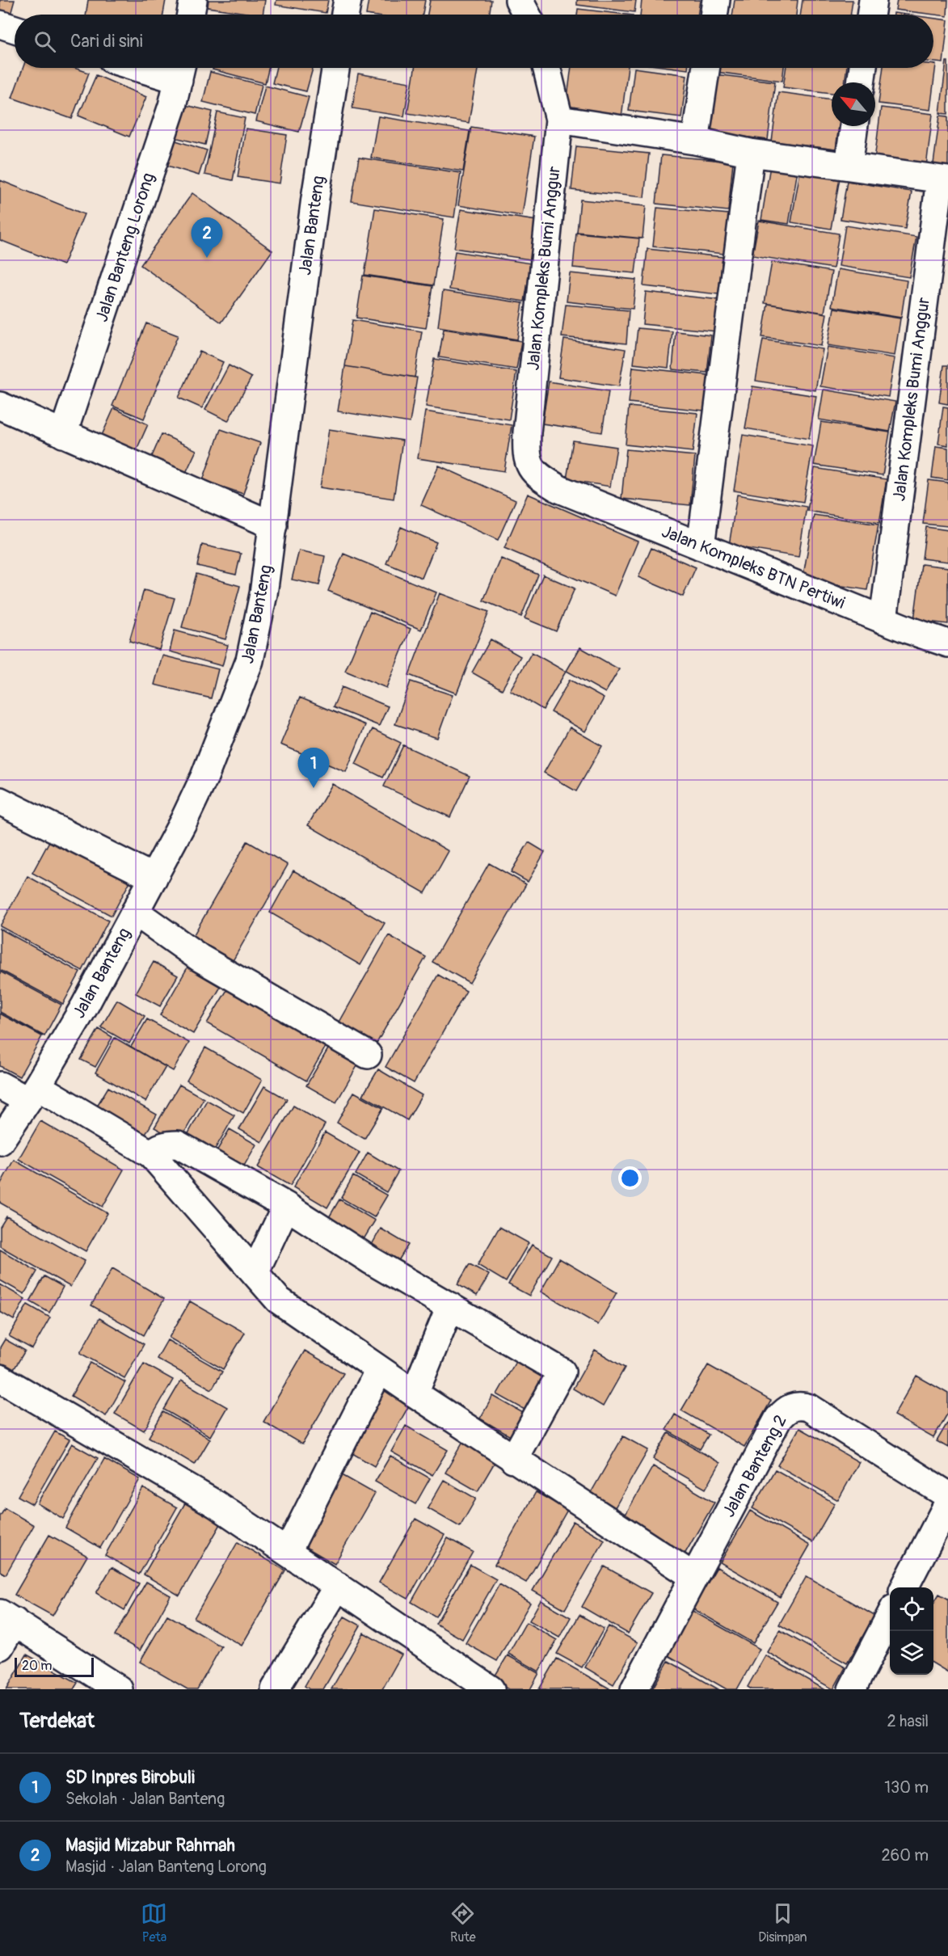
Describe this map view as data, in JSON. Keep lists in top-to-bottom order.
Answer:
{
  "streets": {
    "street": [
      "Jalan Banteng",
      "Jalan Banteng Lorong",
      "Jalan Kompleks Bumi Anggur",
      "Jalan Kompleks BTN Pertiwi",
      "Jalan Banteng 2"
    ]
  },
  "crossings": [
    ["Jalan Kompleks Bumi Anggur", "Jalan Kompleks BTN Pertiwi"]
  ],
  "scale_bar": "20 m",
  "north": "top left",
  "page": {
    "search": "Cari di sini",
    "pins": ["2", "1"],
    "scale": "20 m",
    "heading": ["Terdekat", "2 hasil"],
    "list": [
      {
        "mark": "1",
        "name": "SD Inpres Birobuli",
        "note": "Sekolah · Jalan Banteng",
        "value": "130 m"
      },
      {
        "mark": "2",
        "name": "Masjid Mizabur Rahmah",
        "note": "Masjid · Jalan Banteng Lorong",
        "value": "260 m"
      }
    ],
    "nav": ["Peta", "Rute", "Disimpan"]
  }
}
